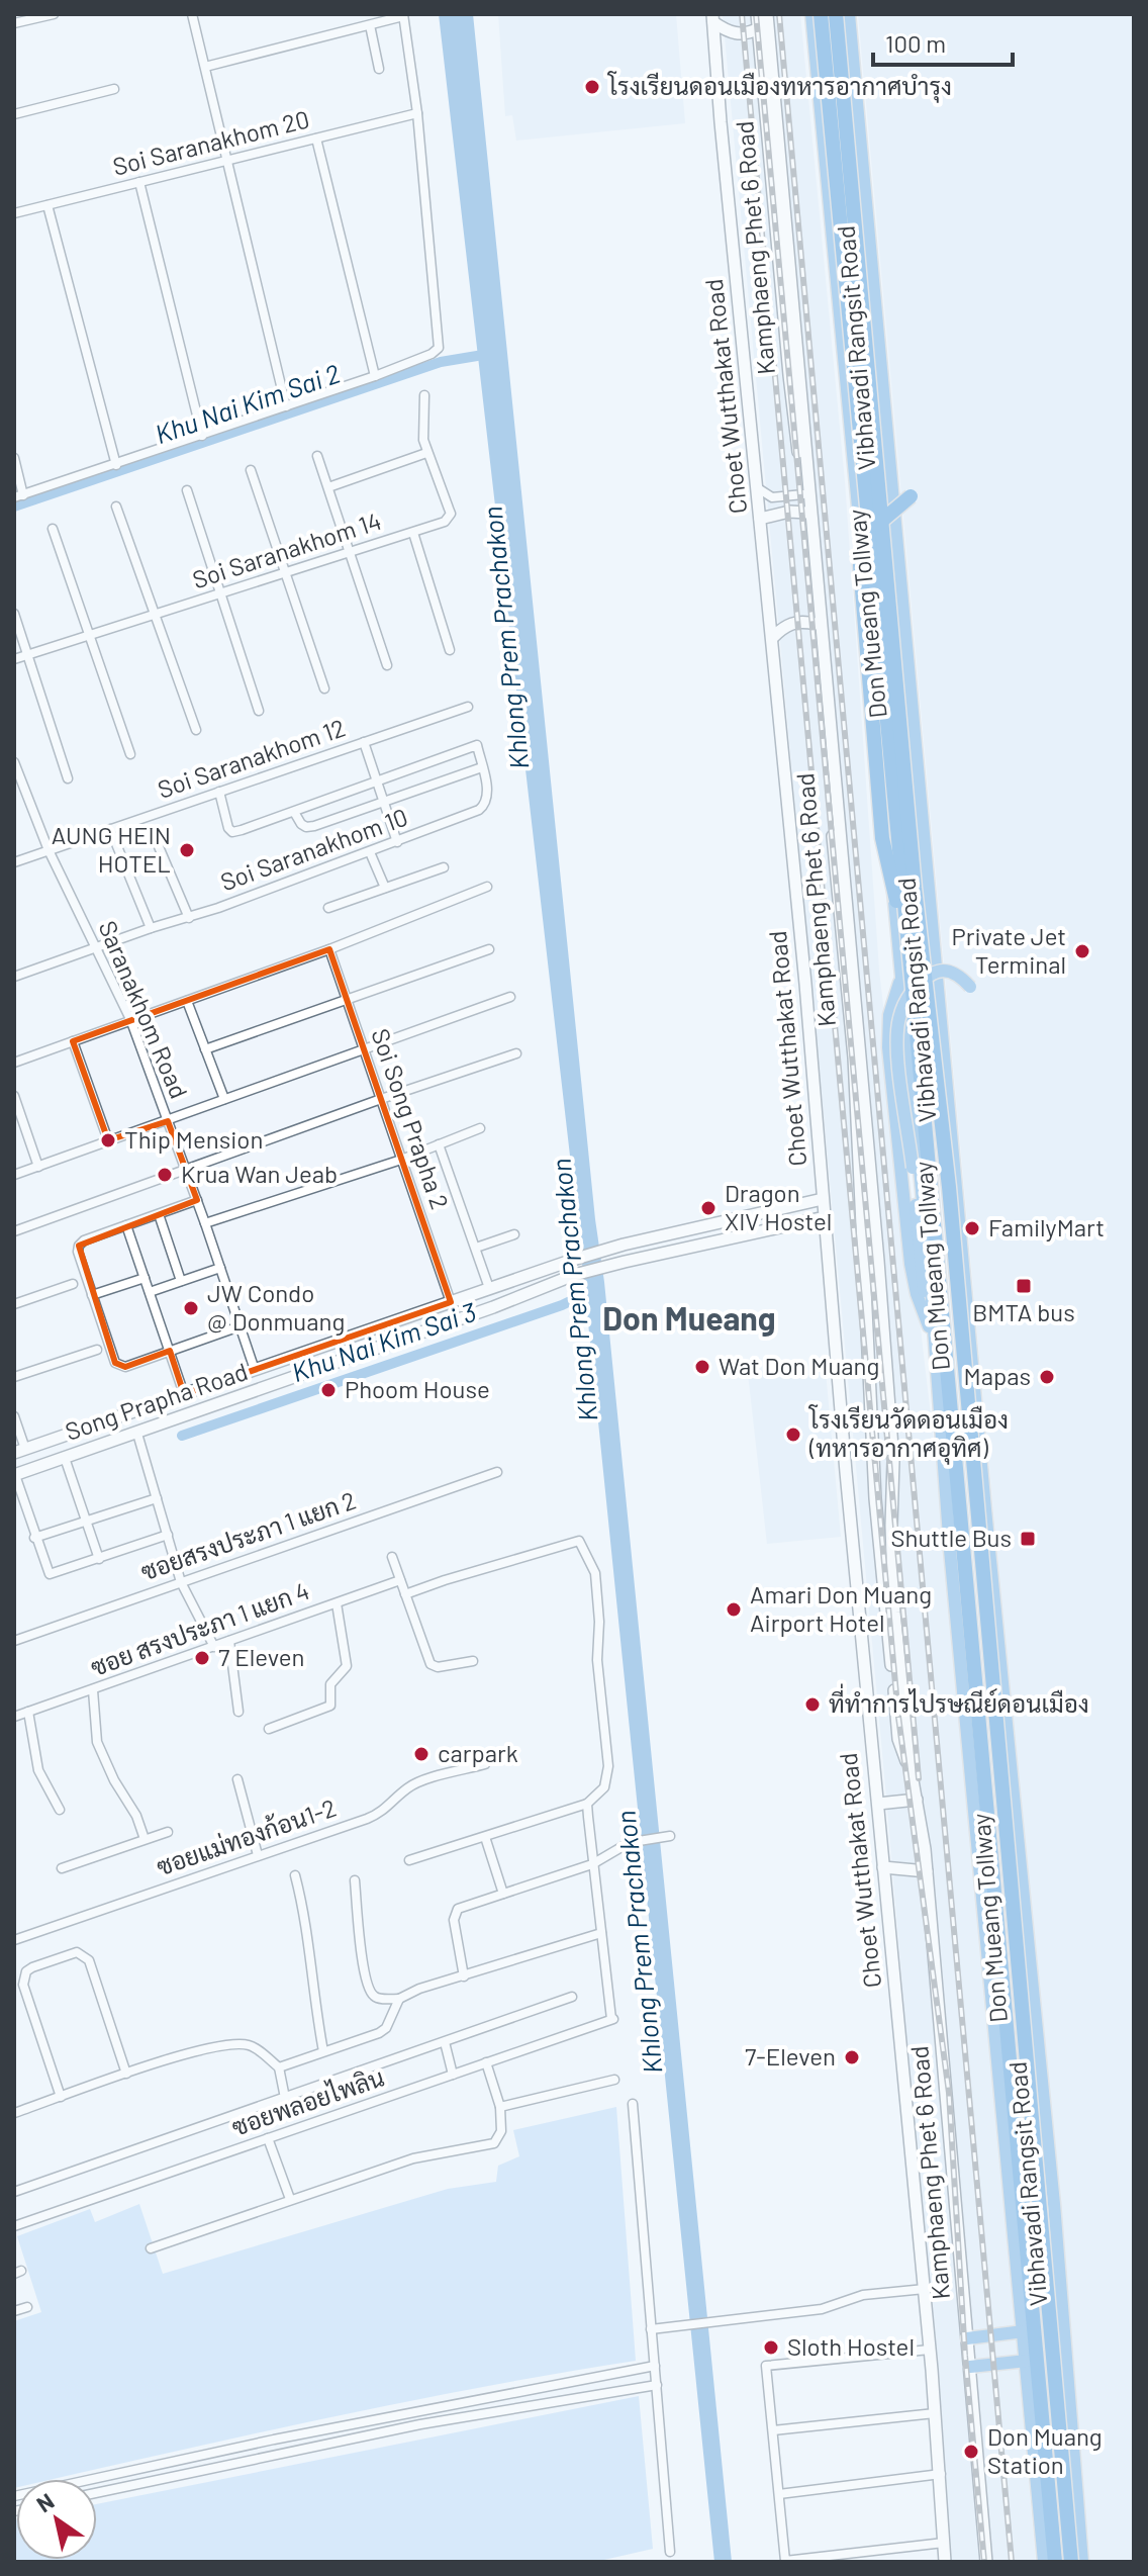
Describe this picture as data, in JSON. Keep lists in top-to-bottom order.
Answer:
{
  "streets": {
    "highway": ["Vibhavadi Rangsit Road", "Don Mueang Tollway"],
    "main road": ["Kamphaeng Phet 6 Road", "Choet Wutthakat Road", "Song Prapha Road"],
    "street": [
      "Soi Saranakhom 20",
      "Soi Saranakhom 14",
      "Soi Saranakhom 12",
      "Soi Saranakhom 10",
      "Saranakhom Road",
      "Soi Song Prapha 2",
      "ซอยสรงประภา 1 แยก 2",
      "ซอย สรงประภา 1 แยก 4",
      "ซอยแม่ทองก้อน1-2",
      "ซอยพลอยไพลิน"
    ]
  },
  "crossings": [
    ["Choet Wutthakat Road", "Song Prapha Road"],
    ["Soi Saranakhom 12", "Saranakhom Road"],
    ["Soi Saranakhom 10", "Saranakhom Road"],
    ["Saranakhom Road", "Song Prapha Road"],
    ["Soi Song Prapha 2", "Song Prapha Road"]
  ],
  "districts": ["Don Mueang"],
  "water": ["Khu Nai Kim Sai 2", "Khlong Prem Prachakon", "Khu Nai Kim Sai 3"],
  "places": {
    "other": [
      "โรงเรียนดอนเมืองทหารอากาศบำรุง",
      "AUNG HEIN HOTEL",
      "Private Jet Terminal",
      "Thip Mension",
      "Krua Wan Jeab",
      "Dragon XIV Hostel",
      "FamilyMart",
      "JW Condo @ Donmuang",
      "Wat Don Muang",
      "Mapas",
      "Phoom House",
      "โรงเรียนวัดดอนเมือง (ทหารอากาศอุทิศ)",
      "Amari Don Muang Airport Hotel",
      "7 Eleven",
      "ที่ทำการไปรษณีย์ดอนเมือง",
      "carpark",
      "7-Eleven",
      "Sloth Hostel",
      "Don Muang Station"
    ],
    "transit": ["BMTA bus", "Shuttle Bus"]
  },
  "scale_bar": "100 m",
  "north": "top left"
}
